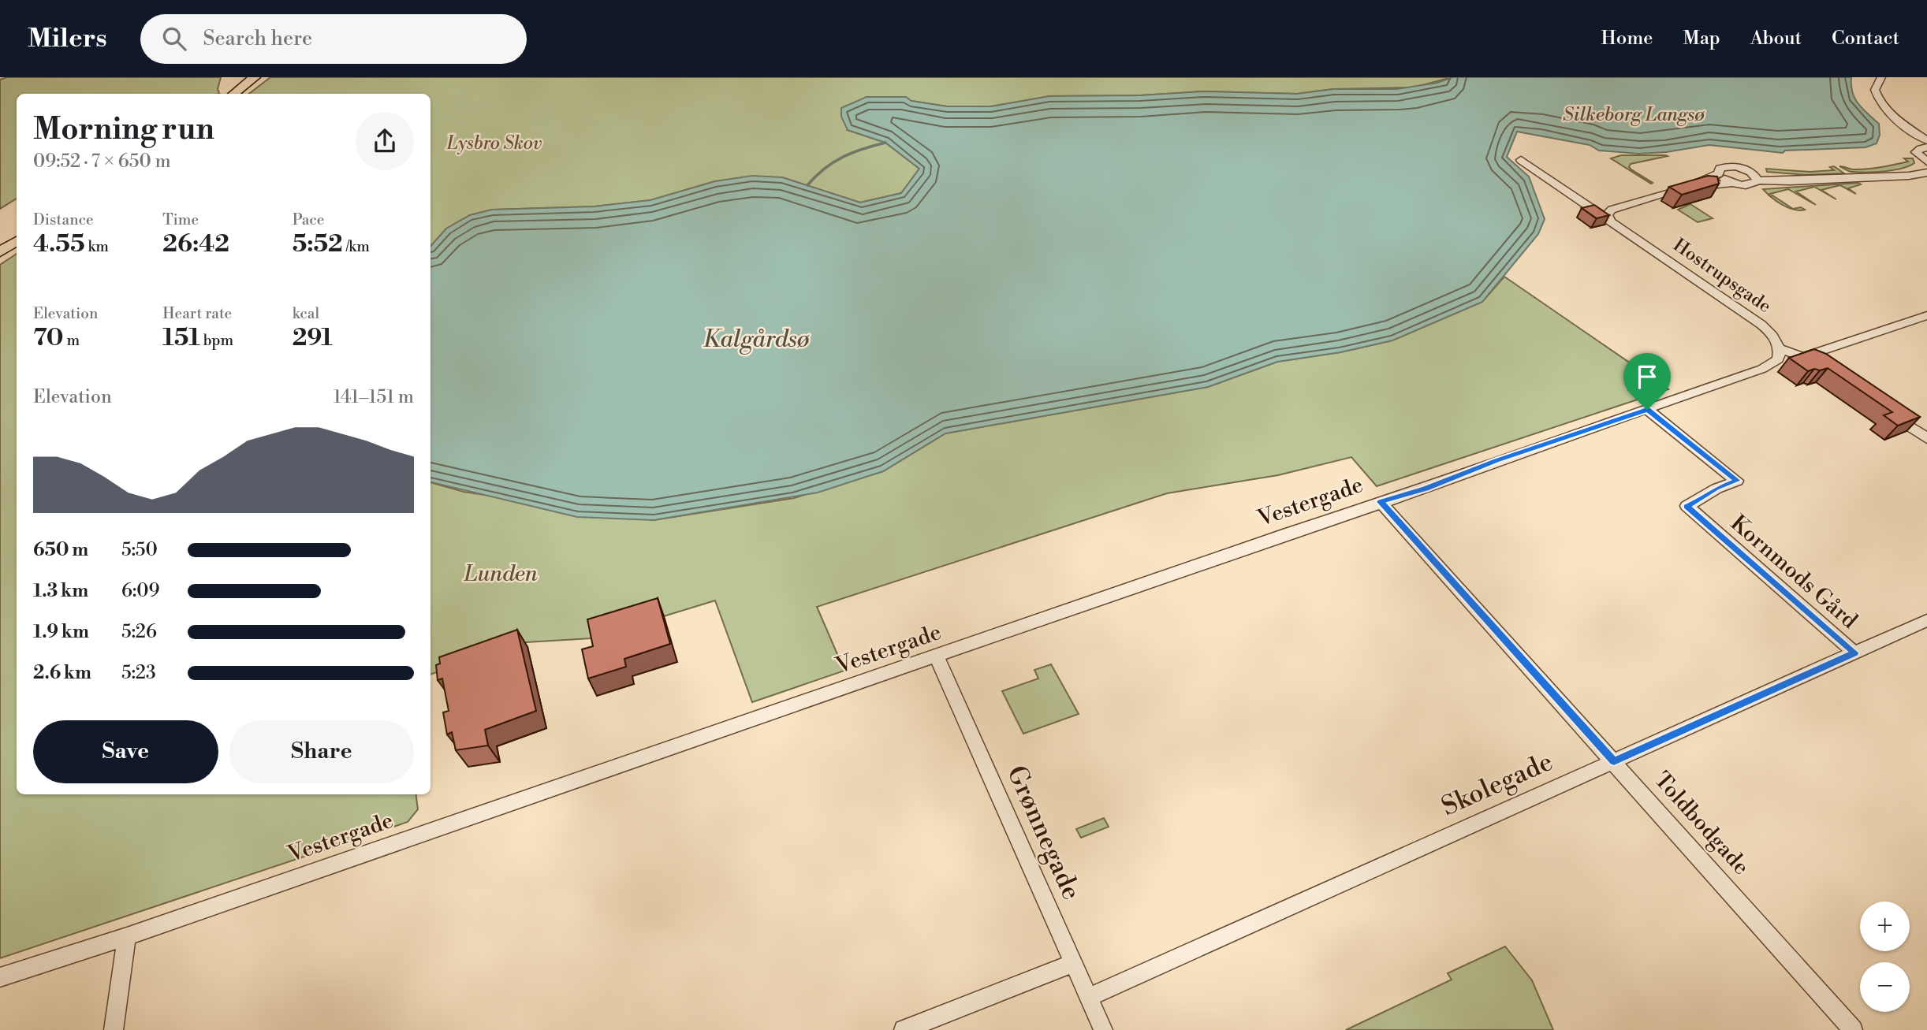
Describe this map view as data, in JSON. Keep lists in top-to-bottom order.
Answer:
{
  "streets": {
    "street": [
      "Hostrupsgade",
      "Vestergade",
      "Kornmods Gård",
      "Skolegade",
      "Toldbodgade",
      "Grønnegade"
    ]
  },
  "crossings": [
    ["Hostrupsgade", "Vestergade"],
    ["Vestergade", "Kornmods Gård"],
    ["Vestergade", "Toldbodgade"],
    ["Vestergade", "Grønnegade"],
    ["Kornmods Gård", "Skolegade"],
    ["Skolegade", "Toldbodgade"],
    ["Skolegade", "Grønnegade"]
  ],
  "water": ["Silkeborg Langsø", "Kalgårdsø"],
  "parks": ["Lysbro Skov", "Lunden"],
  "page": {
    "header": "Milers",
    "search": "Search here",
    "nav": [
      "Home",
      "Map",
      "About",
      "Contact"
    ],
    "heading": ["Morning run", "09:52 · 7 × 650 m"],
    "stats": [
      ["Distance", "4.55 km"],
      ["Time", "26:42"],
      ["Pace", "5:52 /km"],
      ["Elevation", "70 m"],
      ["Heart rate", "151 bpm"],
      ["kcal", "291"]
    ],
    "chart": ["Elevation", "141–151 m"],
    "list": [
      {
        "name": "650 m",
        "note": "5:50"
      },
      {
        "name": "1.3 km",
        "note": "6:09"
      },
      {
        "name": "1.9 km",
        "note": "5:26"
      },
      {
        "name": "2.6 km",
        "note": "5:23"
      }
    ],
    "buttons": ["Save", "Share"],
    "map_buttons": ["+", "−"]
  }
}
